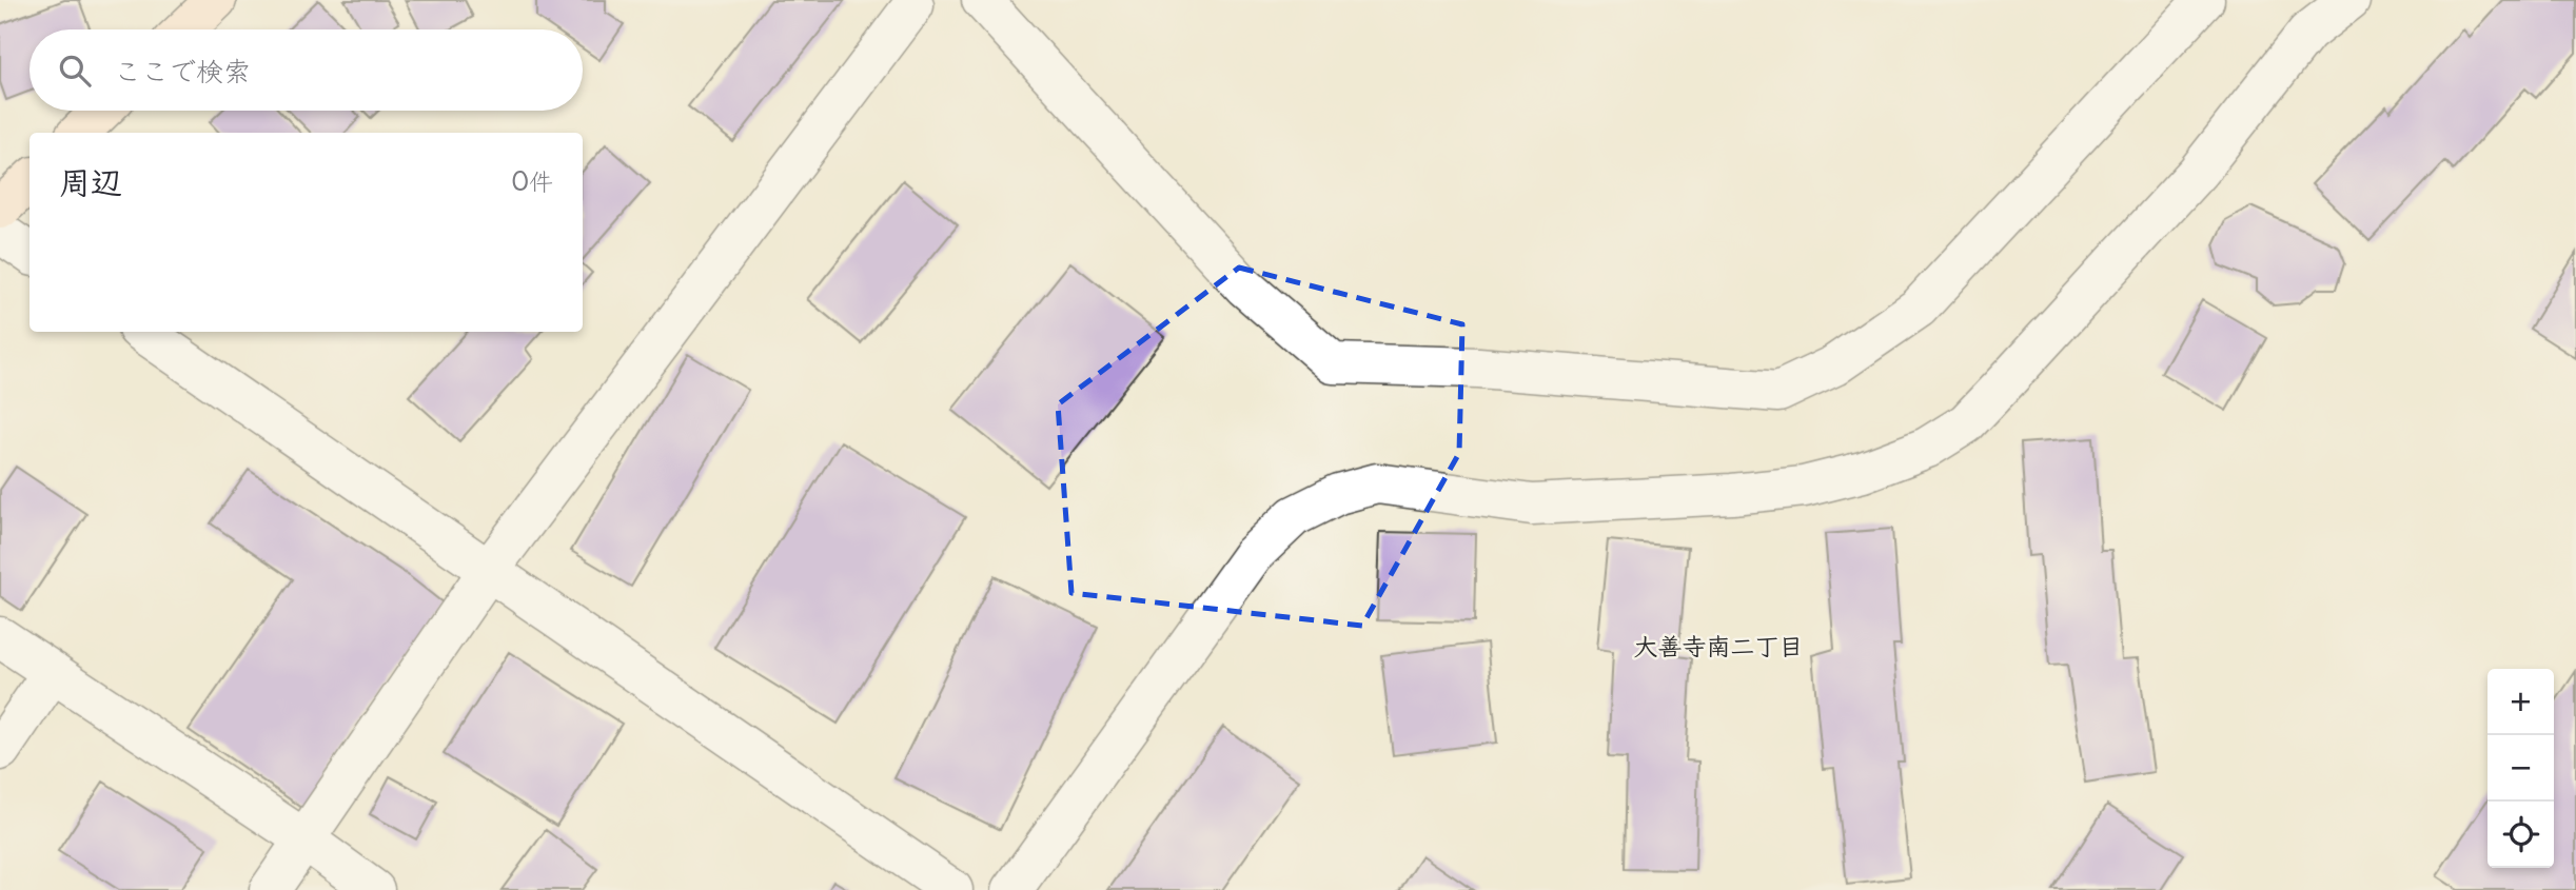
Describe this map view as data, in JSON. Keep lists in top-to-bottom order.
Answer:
{
  "districts": ["大善寺南二丁目"],
  "page": {
    "search": "ここで検索",
    "heading": ["周辺", "0件"],
    "map_buttons": ["+", "−"]
  }
}
